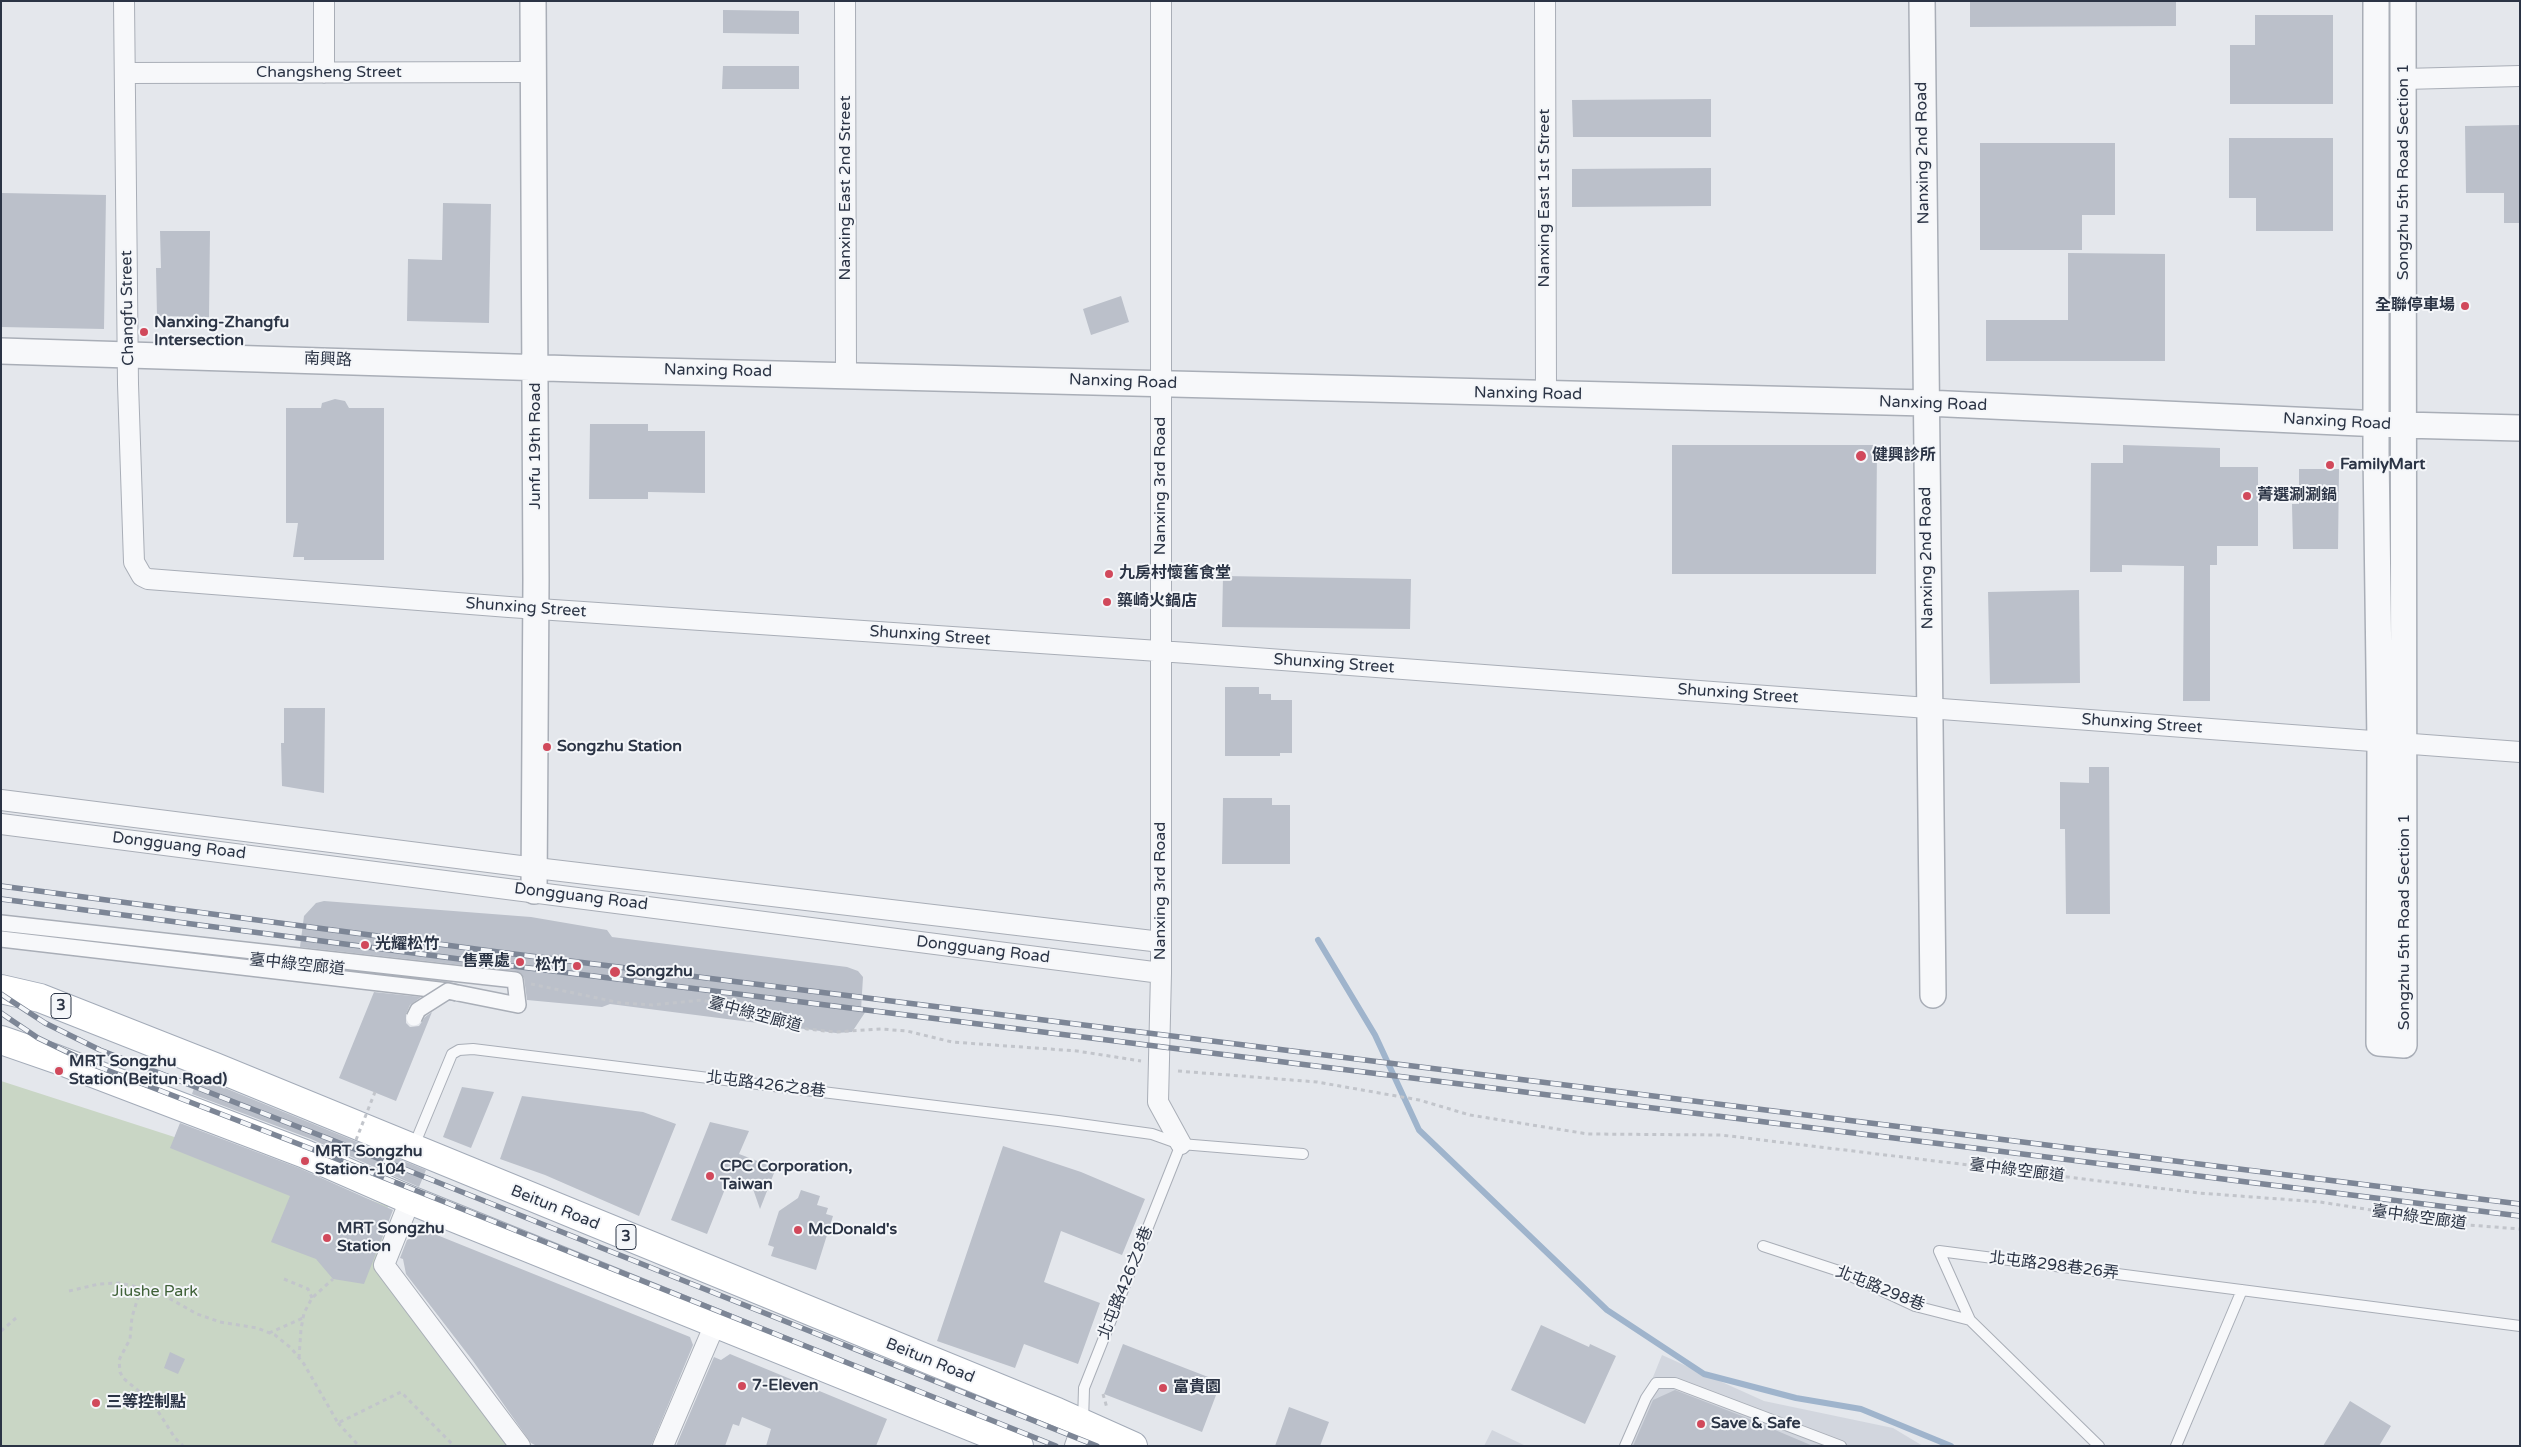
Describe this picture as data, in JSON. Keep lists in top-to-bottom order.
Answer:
{
  "streets": {
    "main road": ["3", "Beitun Road"],
    "street": [
      "Changsheng Street",
      "Nanxing 2nd Road",
      "Songzhu 5th Road Section 1",
      "Nanxing East 2nd Street",
      "Nanxing East 1st Street",
      "Changfu Street",
      "南興路",
      "Nanxing Road",
      "Junfu 19th Road",
      "Nanxing 3rd Road",
      "Shunxing Street",
      "Dongguang Road"
    ],
    "lane": ["北屯路426之8巷", "北屯路298巷26弄", "北屯路298巷"],
    "path": ["臺中綠空廊道"]
  },
  "crossings": [
    ["Changsheng Street", "Changfu Street"],
    ["Changsheng Street", "Junfu 19th Road"],
    ["Nanxing 2nd Road", "Nanxing Road"],
    ["Nanxing 2nd Road", "Shunxing Street"],
    ["Songzhu 5th Road Section 1", "Nanxing Road"],
    ["Songzhu 5th Road Section 1", "Shunxing Street"],
    ["Nanxing East 2nd Street", "Nanxing Road"],
    ["Nanxing East 1st Street", "Nanxing Road"],
    ["Changfu Street", "南興路"],
    ["Changfu Street", "Shunxing Street"],
    ["南興路", "Nanxing Road"],
    ["南興路", "Junfu 19th Road"],
    ["Nanxing Road", "Junfu 19th Road"],
    ["Nanxing Road", "Nanxing 3rd Road"],
    ["Junfu 19th Road", "Shunxing Street"],
    ["Junfu 19th Road", "Dongguang Road"],
    ["Nanxing 3rd Road", "Shunxing Street"],
    ["Nanxing 3rd Road", "Dongguang Road"],
    ["Nanxing 3rd Road", "臺中綠空廊道"],
    ["Nanxing 3rd Road", "北屯路426之8巷"],
    ["北屯路426之8巷", "Beitun Road"],
    ["北屯路298巷26弄", "北屯路298巷"]
  ],
  "parks": ["Jiushe Park"],
  "places": [
    "全聯停車場",
    "Nanxing-Zhangfu Intersection",
    "健興診所",
    "FamilyMart",
    "菁選涮涮鍋",
    "九房村懷舊食堂",
    "築崎火鍋店",
    "Songzhu Station",
    "光耀松竹",
    "售票處",
    "松竹",
    "Songzhu",
    "MRT Songzhu Station(Beitun Road)",
    "MRT Songzhu Station-104",
    "CPC Corporation, Taiwan",
    "McDonald's",
    "MRT Songzhu Station",
    "7-Eleven",
    "富貴園",
    "三等控制點",
    "Save & Safe"
  ]
}
